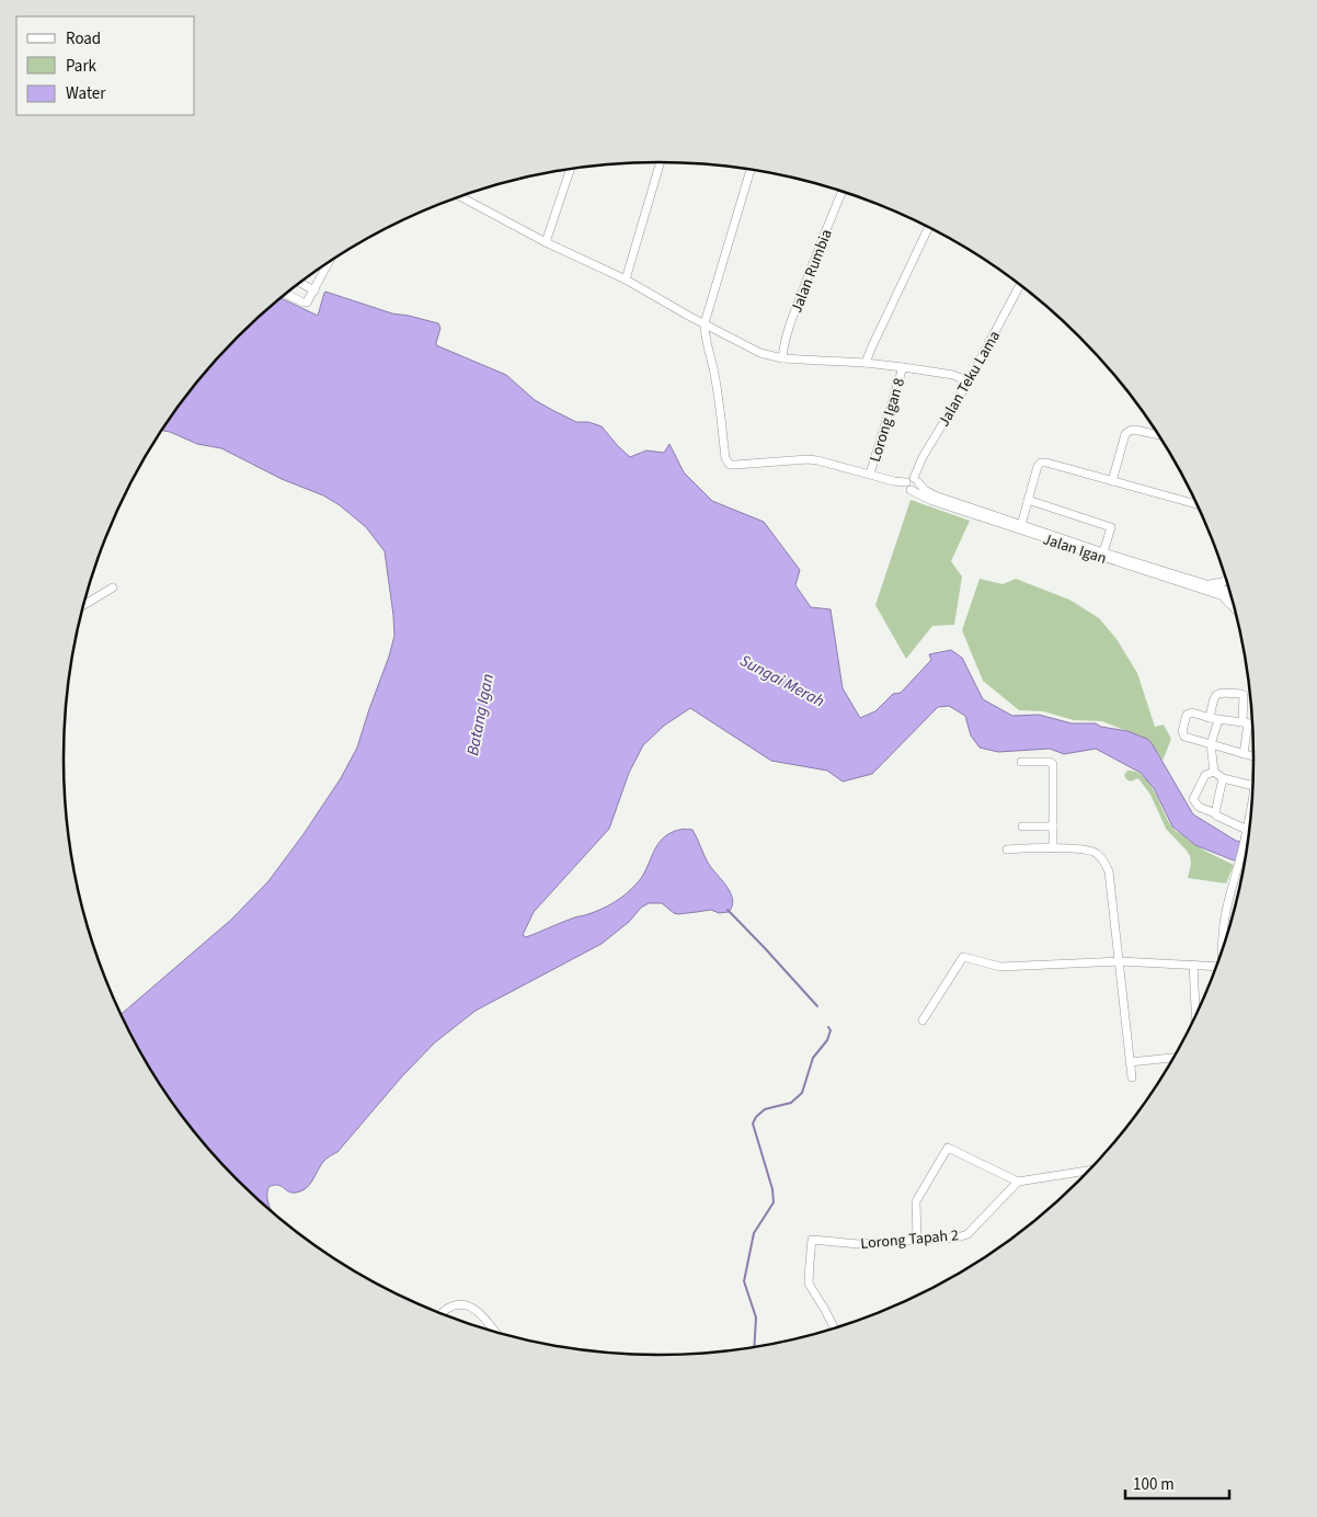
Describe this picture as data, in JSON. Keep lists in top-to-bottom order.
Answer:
{
  "streets": {
    "street": [
      "Jalan Rumbia",
      "Jalan Teku Lama",
      "Lorong Igan 8",
      "Jalan Igan",
      "Lorong Tapah 2"
    ]
  },
  "crossings": [
    ["Jalan Teku Lama", "Jalan Igan"]
  ],
  "water": ["Sungai Merah", "Batang Igan"],
  "legend": ["Road", "Park", "Water"],
  "scale_bar": "100 m"
}
